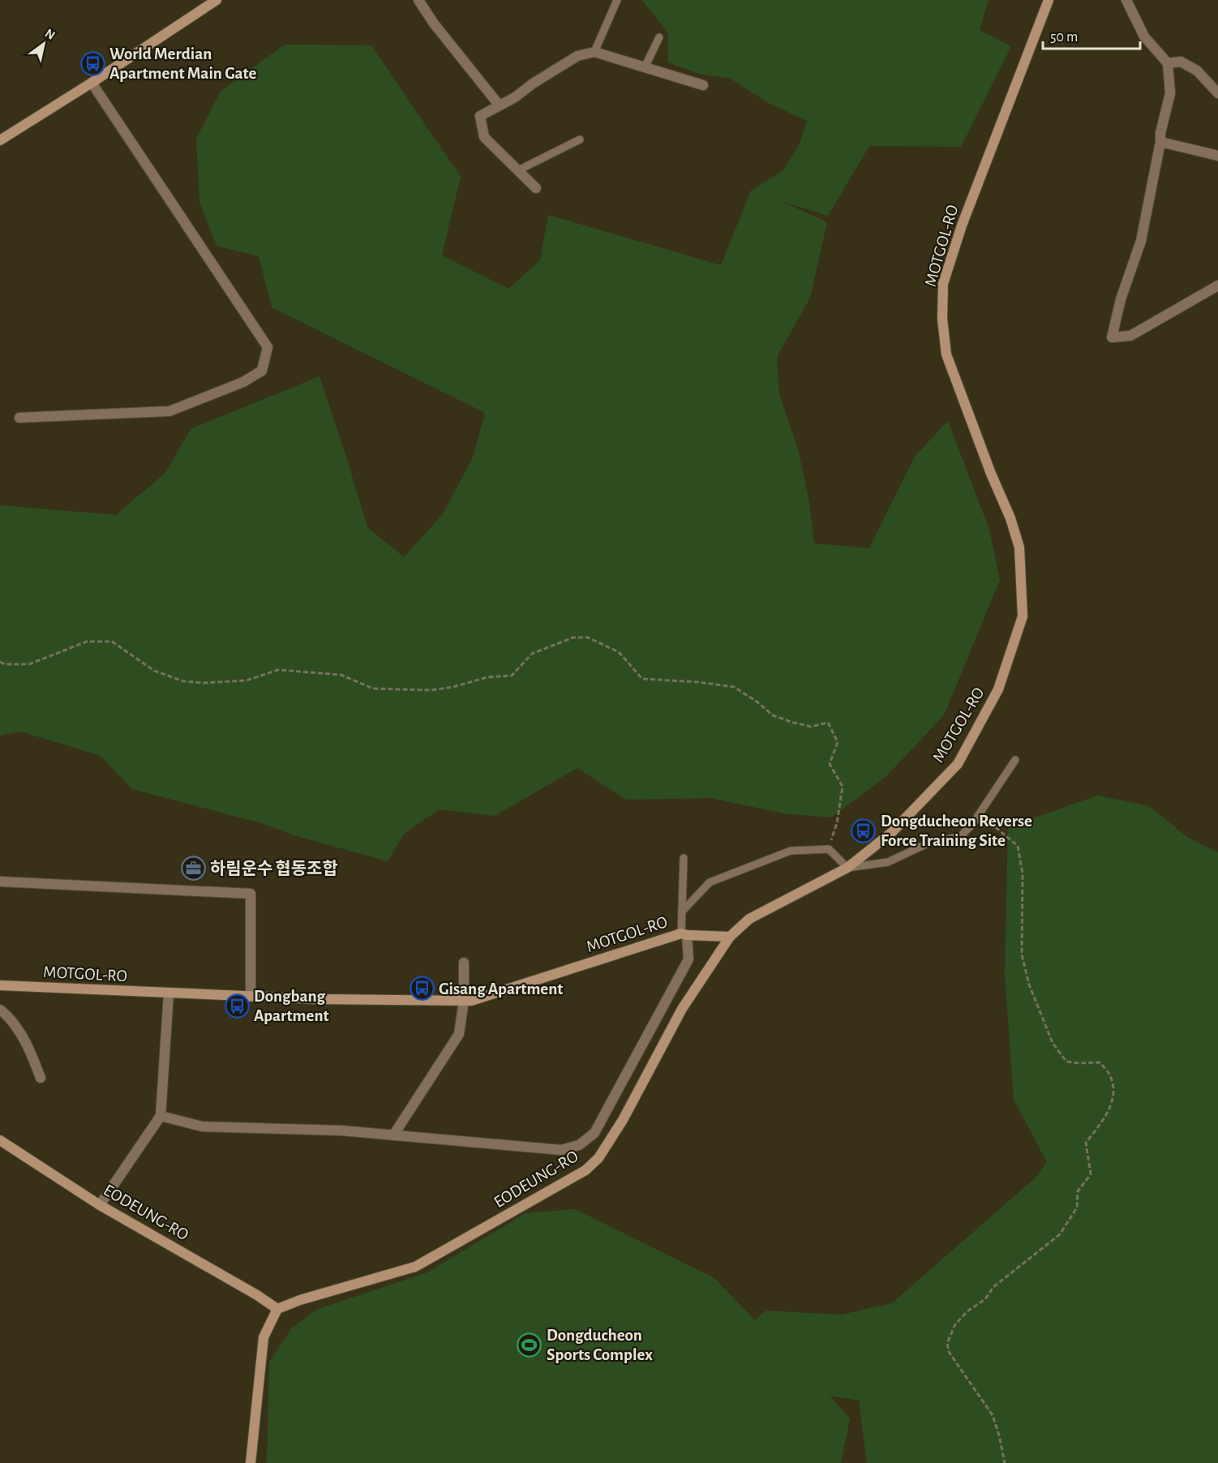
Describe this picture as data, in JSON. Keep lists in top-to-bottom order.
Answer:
{
  "streets": {
    "street": ["MOTGOL-RO", "EODEUNG-RO"]
  },
  "crossings": [
    ["MOTGOL-RO", "EODEUNG-RO"]
  ],
  "places": {
    "bus stop": [
      "World Merdian Apartment Main Gate",
      "Dongducheon Reverse Force Training Site",
      "Gisang Apartment",
      "Dongbang Apartment"
    ],
    "office": ["하림운수 협동조합"],
    "sports": ["Dongducheon Sports Complex"]
  },
  "scale_bar": "50 m",
  "north": "top right"
}
